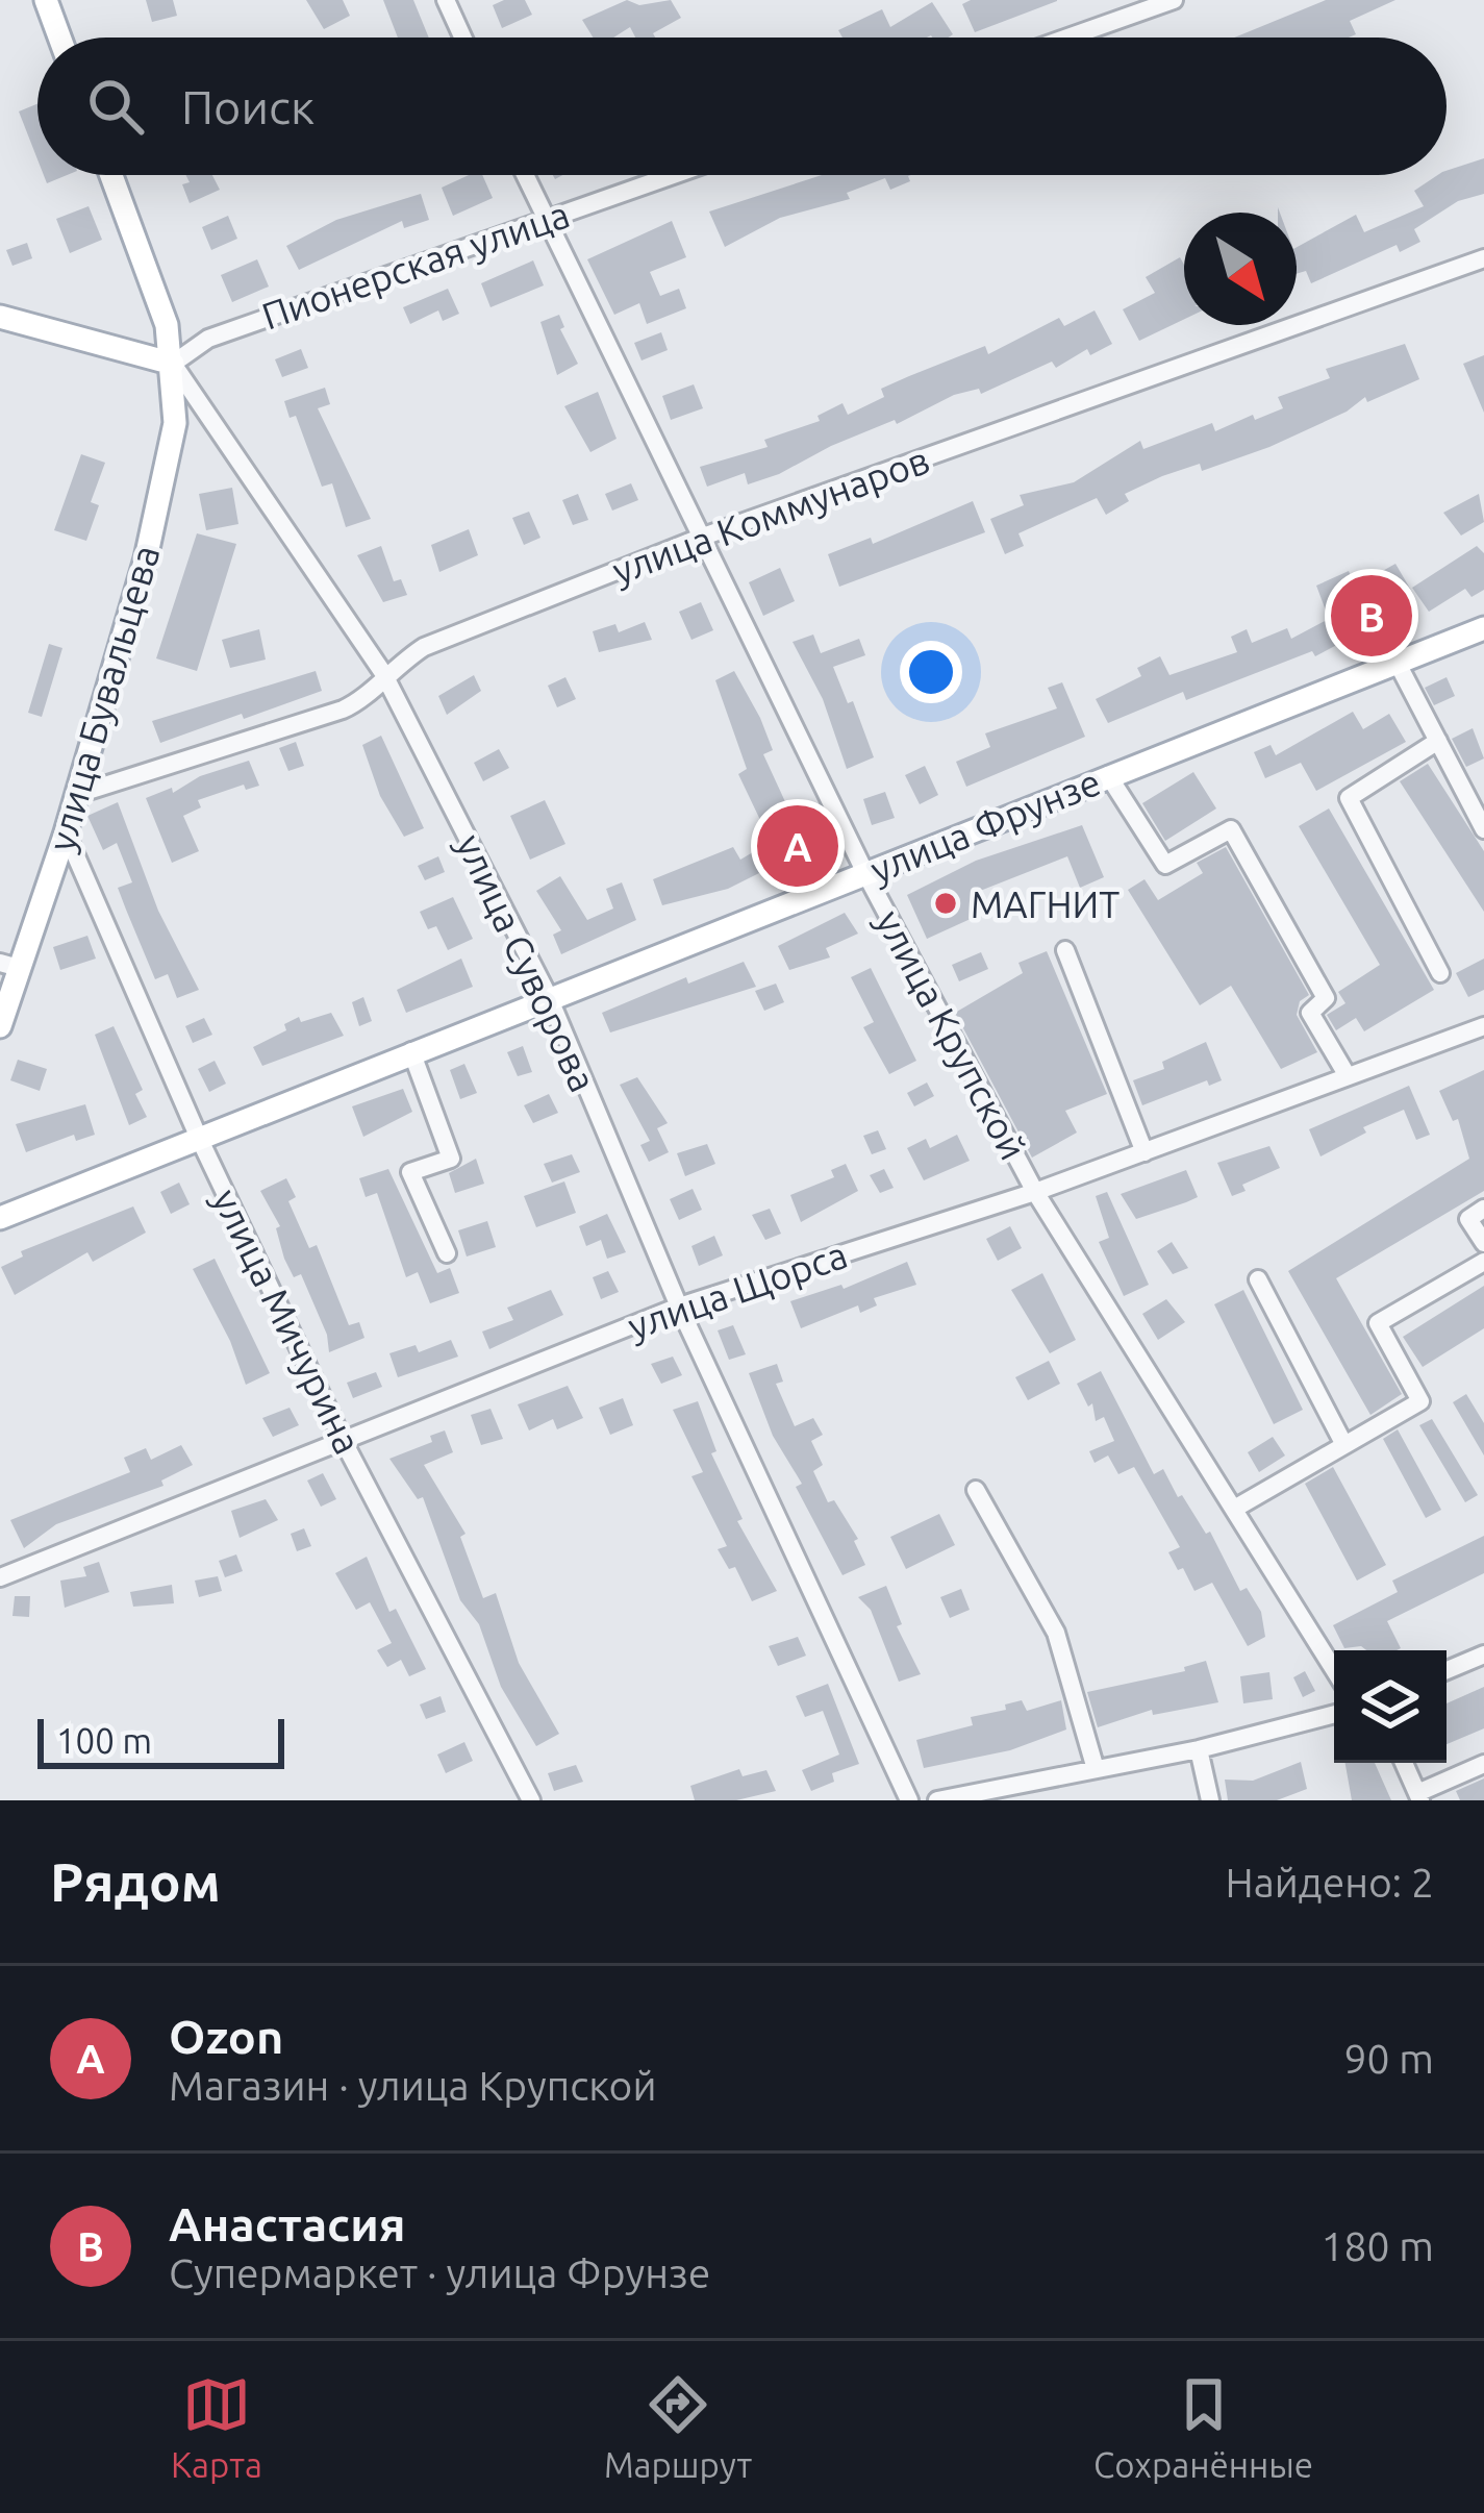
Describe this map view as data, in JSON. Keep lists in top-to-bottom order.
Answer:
{
  "streets": {
    "main road": ["улица Бувальцева", "улица Фрунзе", "улица Суворова"],
    "street": [
      "Пионерская улица",
      "улица Коммунаров",
      "улица Крупской",
      "улица Щорса",
      "улица Мичурина"
    ]
  },
  "crossings": [
    ["Пионерская улица", "улица Бувальцева"],
    ["Пионерская улица", "улица Суворова"],
    ["Пионерская улица", "улица Крупской"],
    ["улица Коммунаров", "улица Бувальцева"],
    ["улица Коммунаров", "улица Суворова"],
    ["улица Коммунаров", "улица Крупской"],
    ["улица Бувальцева", "улица Суворова"],
    ["улица Бувальцева", "улица Мичурина"],
    ["улица Фрунзе", "улица Суворова"],
    ["улица Фрунзе", "улица Крупской"],
    ["улица Фрунзе", "улица Мичурина"],
    ["улица Суворова", "улица Щорса"],
    ["улица Крупской", "улица Щорса"],
    ["улица Щорса", "улица Мичурина"]
  ],
  "places": ["МАГНИТ"],
  "scale_bar": "100 m",
  "north": "bottom right",
  "page": {
    "search": "Поиск",
    "pins": ["B", "A"],
    "scale": "100 m",
    "heading": ["Рядом", "Найдено: 2"],
    "list": [
      {
        "mark": "A",
        "name": "Ozon",
        "note": "Магазин · улица Крупской",
        "value": "90 m"
      },
      {
        "mark": "B",
        "name": "Анастасия",
        "note": "Супермаркет · улица Фрунзе",
        "value": "180 m"
      }
    ],
    "nav": ["Карта", "Маршрут", "Сохранённые"]
  }
}
